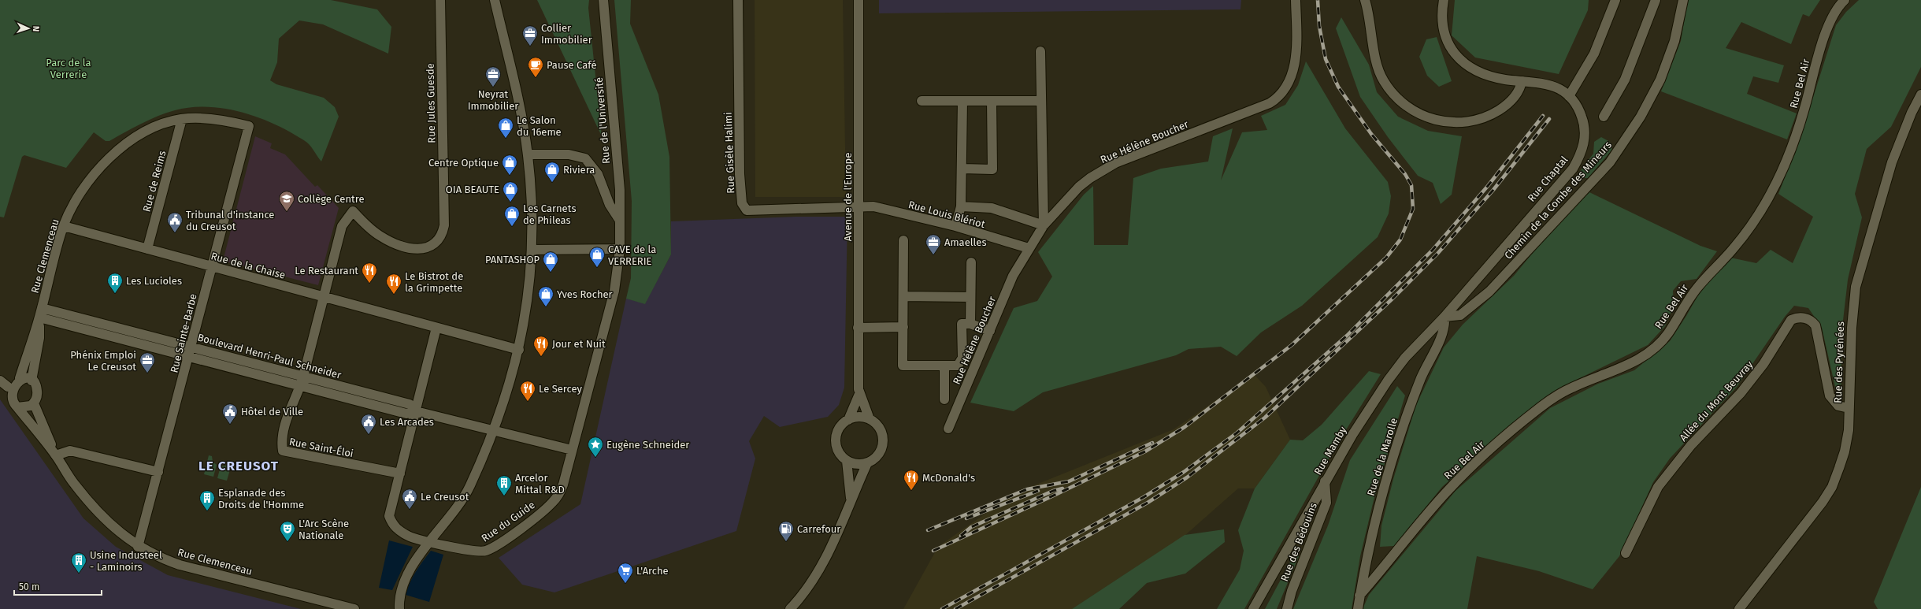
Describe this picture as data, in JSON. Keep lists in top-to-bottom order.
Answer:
{
  "streets": {
    "street": [
      "Rue Bel Air",
      "Rue Jules Guesde",
      "Rue de l'Université",
      "Rue Hélène Boucher",
      "Rue Gisèle Halimi",
      "Rue Chaptal",
      "Rue de Reims",
      "Avenue de l'Europe",
      "Chemin de la Combe des Mineurs",
      "Rue Louis Blériot",
      "Rue Clemenceau",
      "Rue de la Chaise",
      "Rue Sainte-Barbe",
      "Boulevard Henri-Paul Schneider",
      "Rue des Pyrénées",
      "Allée du Mont Beuvray",
      "Rue Saint-Éloi",
      "Rue Mamby",
      "Rue de la Marolle",
      "Rue du Guide",
      "Rue des Bédouins"
    ]
  },
  "crossings": [
    ["Rue Bel Air", "Rue de la Marolle"],
    ["Rue Jules Guesde", "Rue Saint-Éloi"],
    ["Rue de l'Université", "Rue du Guide"],
    ["Rue Hélène Boucher", "Rue Louis Blériot"],
    ["Rue Gisèle Halimi", "Avenue de l'Europe"],
    ["Rue Gisèle Halimi", "Rue Louis Blériot"],
    ["Rue Chaptal", "Chemin de la Combe des Mineurs"],
    ["Rue Chaptal", "Rue Mamby"],
    ["Rue Chaptal", "Rue de la Marolle"],
    ["Rue de Reims", "Rue Clemenceau"],
    ["Rue de Reims", "Rue de la Chaise"],
    ["Avenue de l'Europe", "Rue Louis Blériot"],
    ["Chemin de la Combe des Mineurs", "Rue Mamby"],
    ["Chemin de la Combe des Mineurs", "Rue de la Marolle"],
    ["Rue Clemenceau", "Rue de la Chaise"],
    ["Rue Clemenceau", "Rue Sainte-Barbe"],
    ["Rue Clemenceau", "Boulevard Henri-Paul Schneider"],
    ["Rue de la Chaise", "Rue Sainte-Barbe"],
    ["Rue de la Chaise", "Rue Saint-Éloi"],
    ["Rue Sainte-Barbe", "Boulevard Henri-Paul Schneider"],
    ["Boulevard Henri-Paul Schneider", "Rue Saint-Éloi"],
    ["Boulevard Henri-Paul Schneider", "Rue du Guide"],
    ["Rue des Pyrénées", "Allée du Mont Beuvray"],
    ["Rue Mamby", "Rue de la Marolle"],
    ["Rue Mamby", "Rue des Bédouins"]
  ],
  "districts": ["LE CREUSOT"],
  "parks": ["Parc de la Verrerie"],
  "places": {
    "office": [
      "Collier Immobilier",
      "Neyrat Immobilier",
      "Amaelles",
      "Phénix Emploi Le Creusot"
    ],
    "cafe": ["Pause Café"],
    "shop": [
      "Le Salon du 16eme",
      "Centre Optique",
      "Riviera",
      "OIA BEAUTE",
      "Les Carnets de Phileas",
      "CAVE de la VERRERIE",
      "PANTASHOP",
      "Yves Rocher"
    ],
    "school or university": ["Collège Centre"],
    "public building": [
      "Tribunal d'instance du Creusot",
      "Hôtel de Ville",
      "Les Arcades",
      "Le Creusot"
    ],
    "restaurant": [
      "Le Restaurant",
      "Le Bistrot de la Grimpette",
      "Jour et Nuit",
      "Le Sercey",
      "McDonald's"
    ],
    "building": [
      "Les Lucioles",
      "Arcelor Mittal R&D",
      "Esplanade des Droits de l'Homme",
      "Usine Industeel - Laminoirs"
    ],
    "place": ["Eugène Schneider"],
    "theatre": ["L'Arc Scène Nationale"],
    "fuel station": ["Carrefour"],
    "supermarket": ["L'Arche"]
  },
  "scale_bar": "50 m",
  "north": "right"
}
